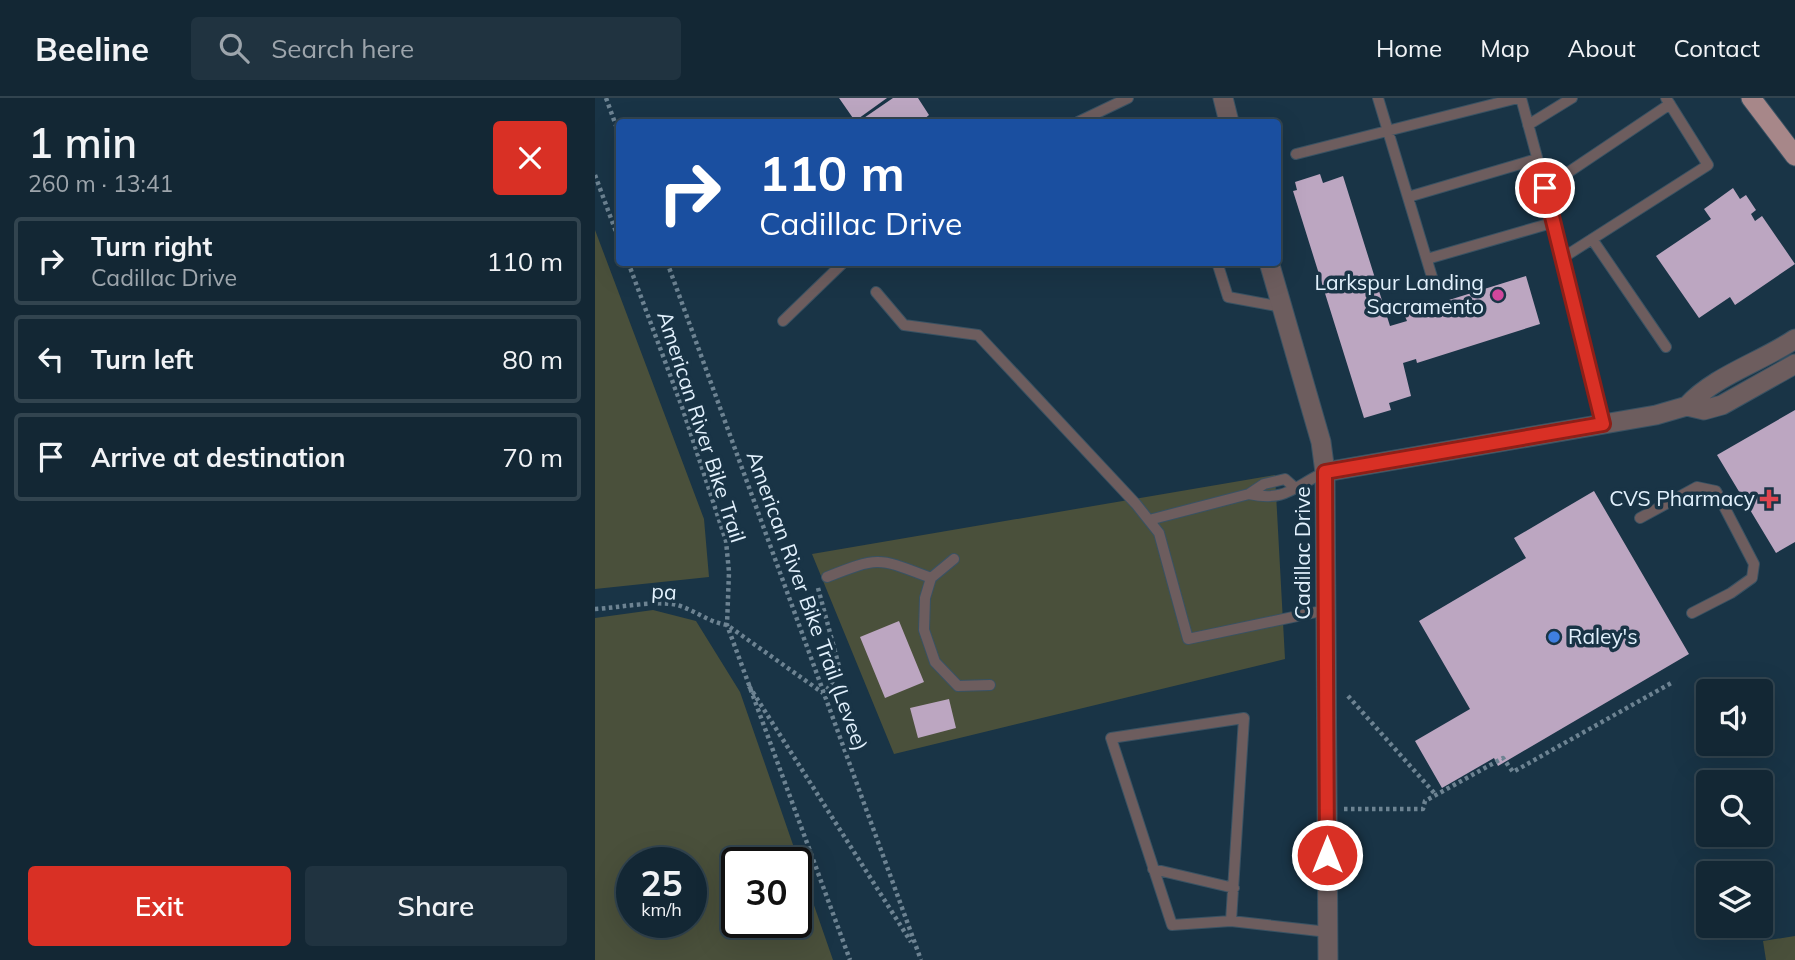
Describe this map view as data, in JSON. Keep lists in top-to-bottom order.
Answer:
{
  "streets": {
    "street": ["Cadillac Drive"],
    "path": ["American River Bike Trail", "pa", "American River Bike Trail (Levee)"]
  },
  "crossings": [
    ["American River Bike Trail", "pa"],
    ["American River Bike Trail", "American River Bike Trail (Levee)"],
    ["pa", "American River Bike Trail (Levee)"]
  ],
  "places": {
    "other": ["Larkspur Landing Sacramento", "Raley's"],
    "health": ["CVS Pharmacy"]
  },
  "page": {
    "header": "Beeline",
    "search": "Search here",
    "nav": [
      "Home",
      "Map",
      "About",
      "Contact"
    ],
    "heading": ["1 min", "260 m · 13:41"],
    "turn": ["110 m", "Cadillac Drive"],
    "list": [
      {
        "name": "Turn right",
        "note": "Cadillac Drive",
        "value": "110 m"
      },
      {
        "name": "Turn left",
        "value": "80 m"
      },
      {
        "name": "Arrive at destination",
        "value": "70 m"
      }
    ],
    "speed": "25 km/h",
    "limit": "30",
    "buttons": ["Exit", "Share"]
  }
}
